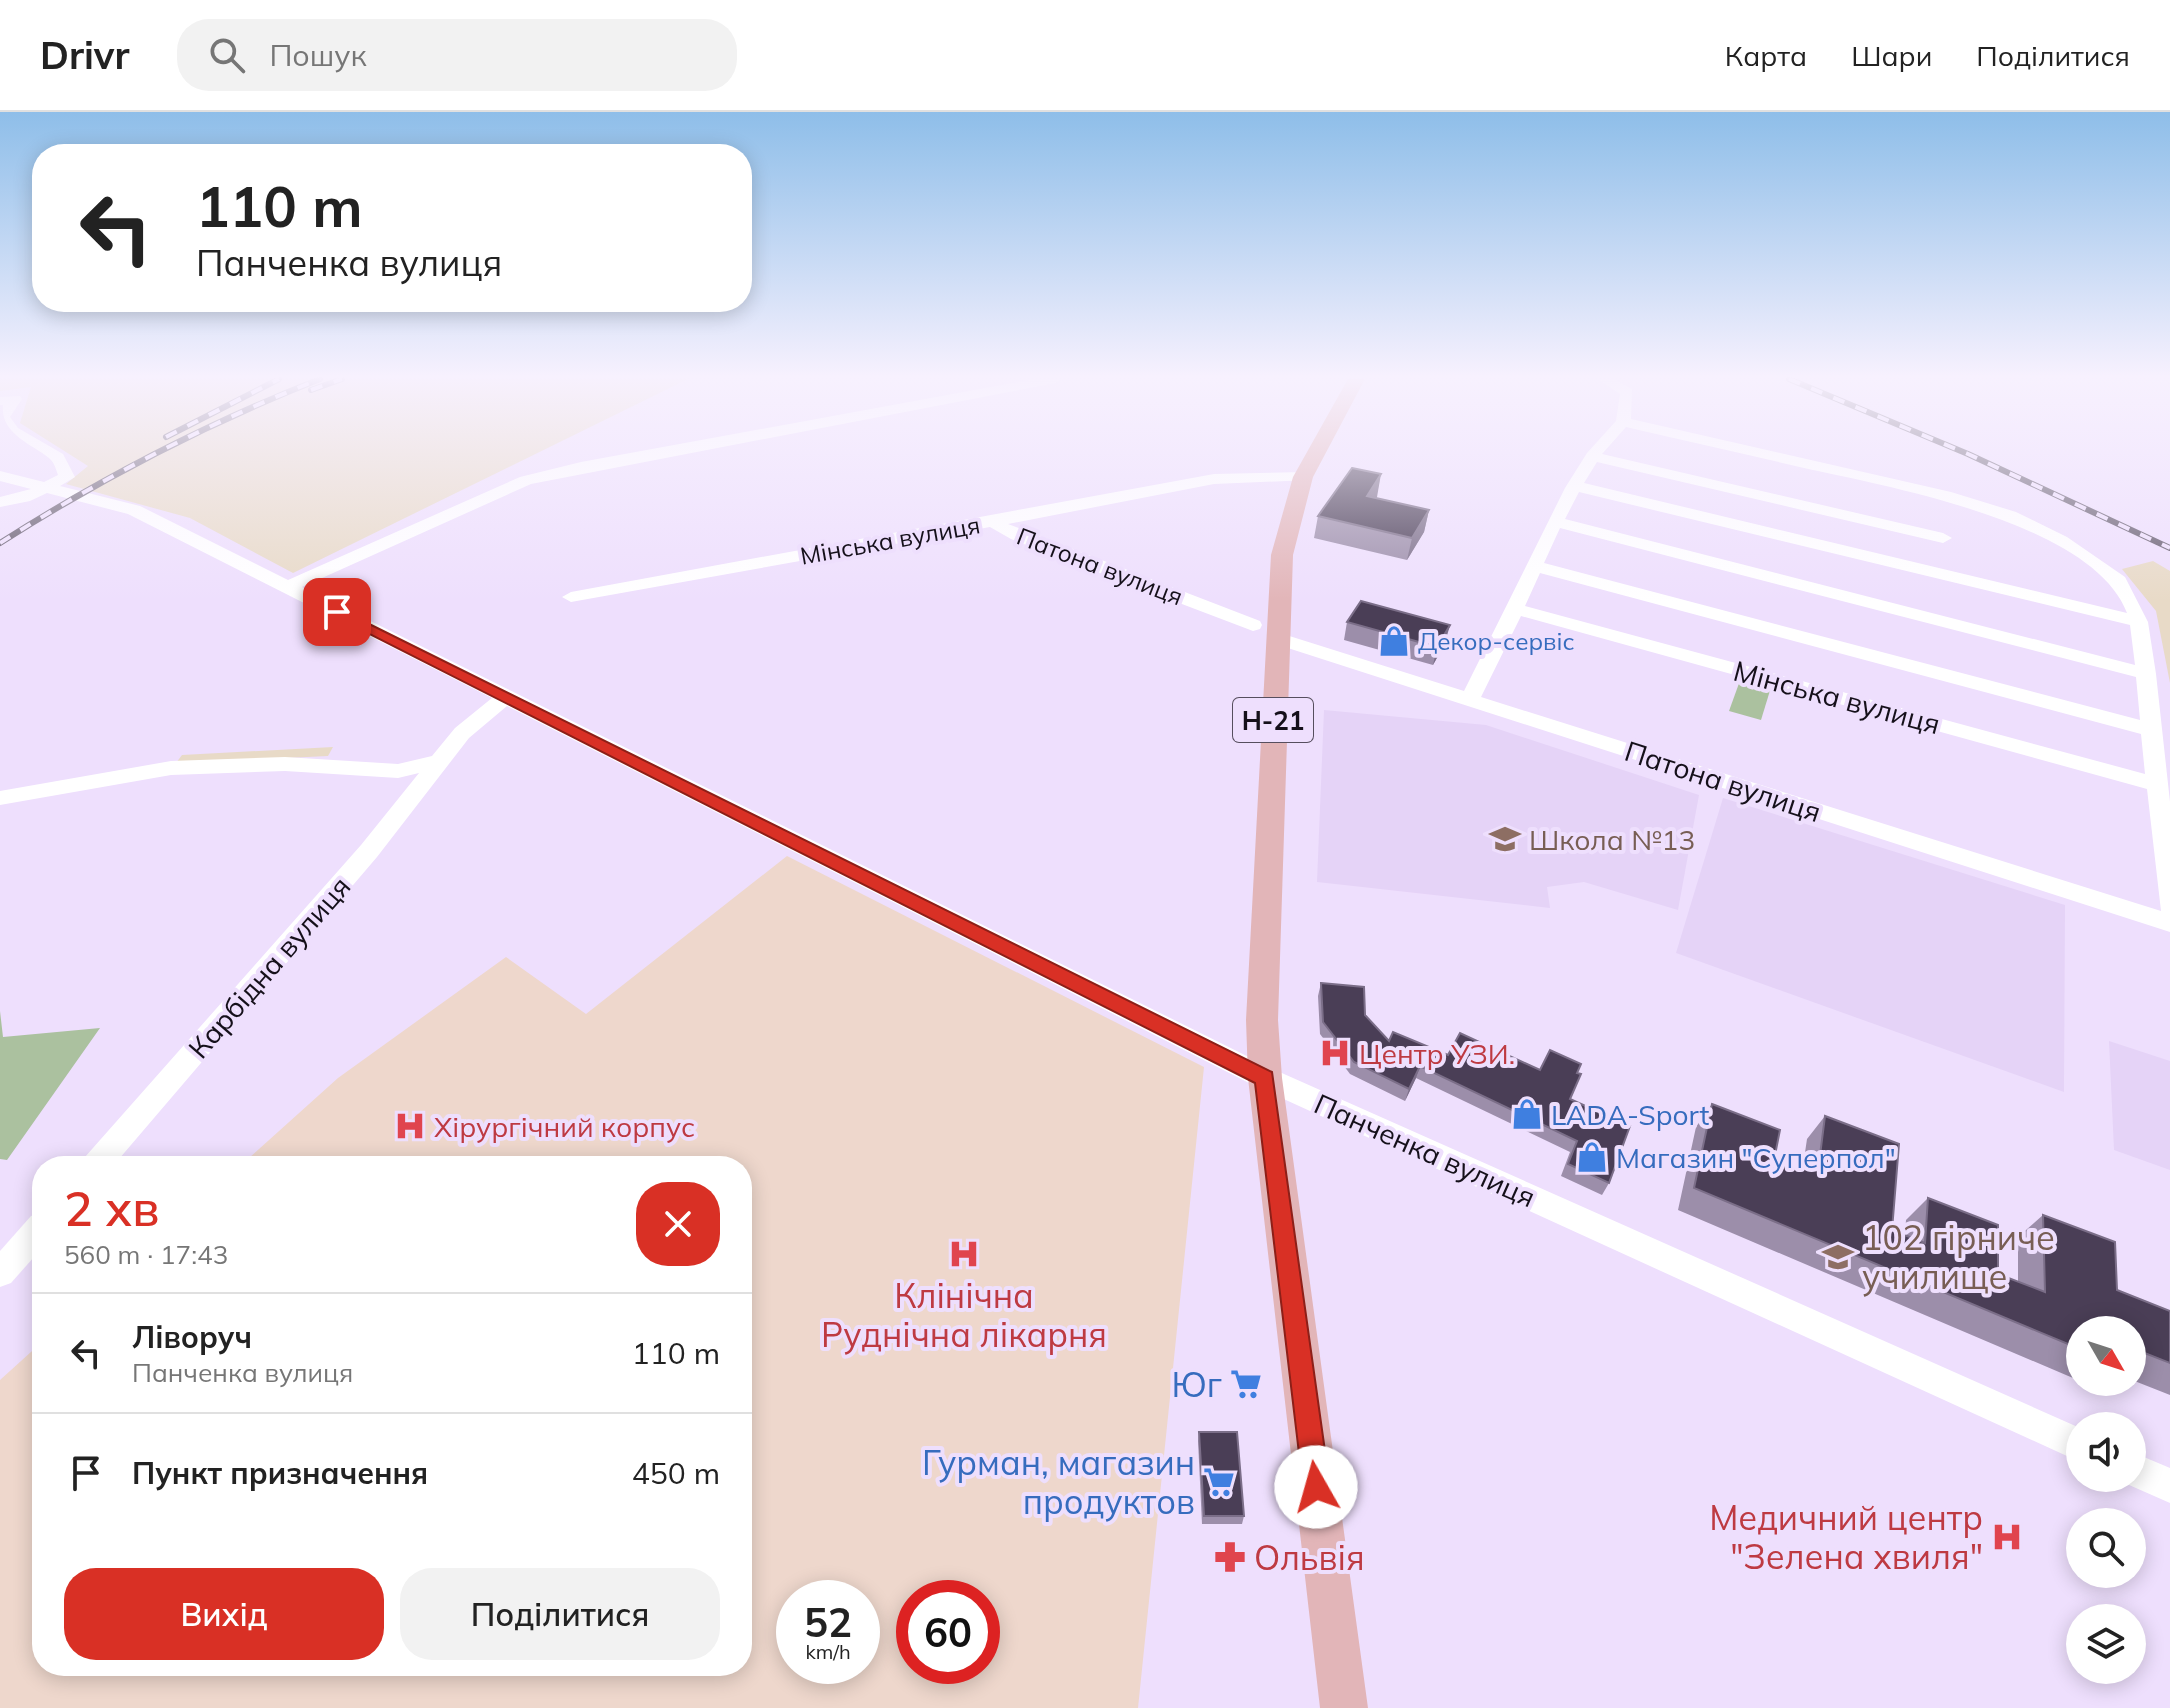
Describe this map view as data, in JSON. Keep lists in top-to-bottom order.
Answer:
{
  "streets": {
    "main road": ["Н-21"],
    "street": [
      "Мінська вулиця",
      "Патона вулиця",
      "Карбідна вулиця",
      "Панченка вулиця"
    ]
  },
  "crossings": [
    ["Мінська вулиця", "Патона вулиця"],
    ["Мінська вулиця", "Н-21"],
    ["Патона вулиця", "Н-21"],
    ["Н-21", "Панченка вулиця"],
    ["Карбідна вулиця", "Панченка вулиця"]
  ],
  "places": {
    "shop": ["Декор-сервіс", "LADA-Sport", "Магазин \"Суперпол\""],
    "school or university": ["Школа №13", "102 гірниче училище"],
    "hospital": [
      "Центр УЗИ.",
      "Хірургічний корпус",
      "Клінічна Руднічна лікарня",
      "Медичний центр \"Зелена хвиля\""
    ],
    "supermarket": ["Юг", "Гурман, магазин продуктов"],
    "pharmacy": ["Ольвія"]
  },
  "north": "bottom right",
  "page": {
    "header": "Drivr",
    "search": "Пошук",
    "nav": ["Карта", "Шари", "Поділитися"],
    "turn": ["110 m", "Панченка вулиця"],
    "heading": ["2 хв", "560 m · 17:43"],
    "list": [
      {
        "name": "Ліворуч",
        "note": "Панченка вулиця",
        "value": "110 m"
      },
      {
        "name": "Пункт призначення",
        "value": "450 m"
      }
    ],
    "buttons": ["Вихід", "Поділитися"],
    "speed": "52 km/h",
    "limit": "60"
  }
}
